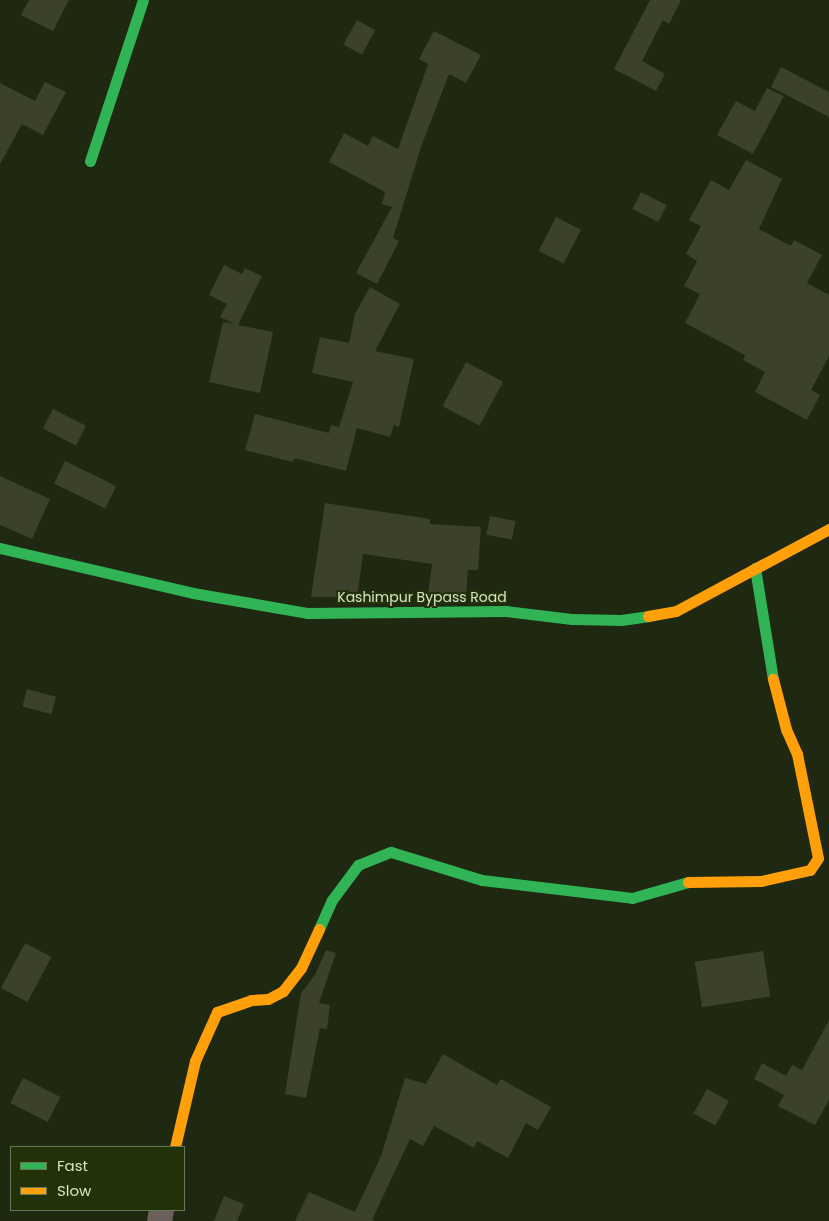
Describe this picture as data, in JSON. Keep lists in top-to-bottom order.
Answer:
{
  "streets": {
    "street": ["Kashimpur Bypass Road"]
  },
  "legend": ["Fast", "Slow"]
}
